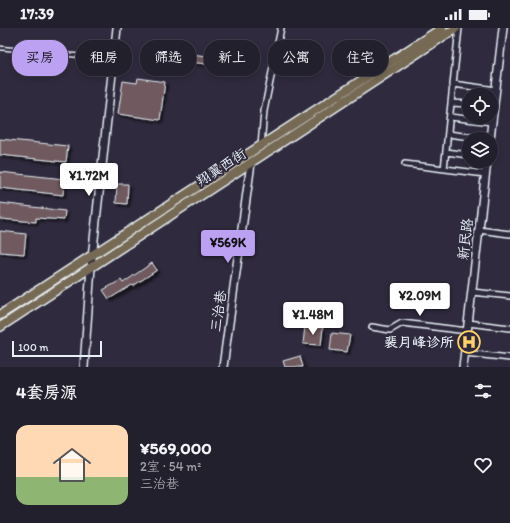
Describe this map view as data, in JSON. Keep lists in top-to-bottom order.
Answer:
{
  "streets": {
    "main road": ["翔翼西街"],
    "street": ["新民路", "三治巷"]
  },
  "crossings": [
    ["翔翼西街", "三治巷"]
  ],
  "places": {
    "hospital": ["裴月峰诊所"]
  },
  "scale_bar": "100 m",
  "page": {
    "status": "17:39",
    "chip": [
      "买房",
      "租房",
      "筛选",
      "新上",
      "公寓",
      "住宅"
    ],
    "price": [
      "¥1.72M",
      "¥569K",
      "¥2.09M",
      "¥1.48M"
    ],
    "scale": "100 m",
    "heading": "4套房源",
    "list": [
      {
        "name": "¥569,000",
        "note": "2室 · 54 m² · 三治巷"
      }
    ]
  }
}
